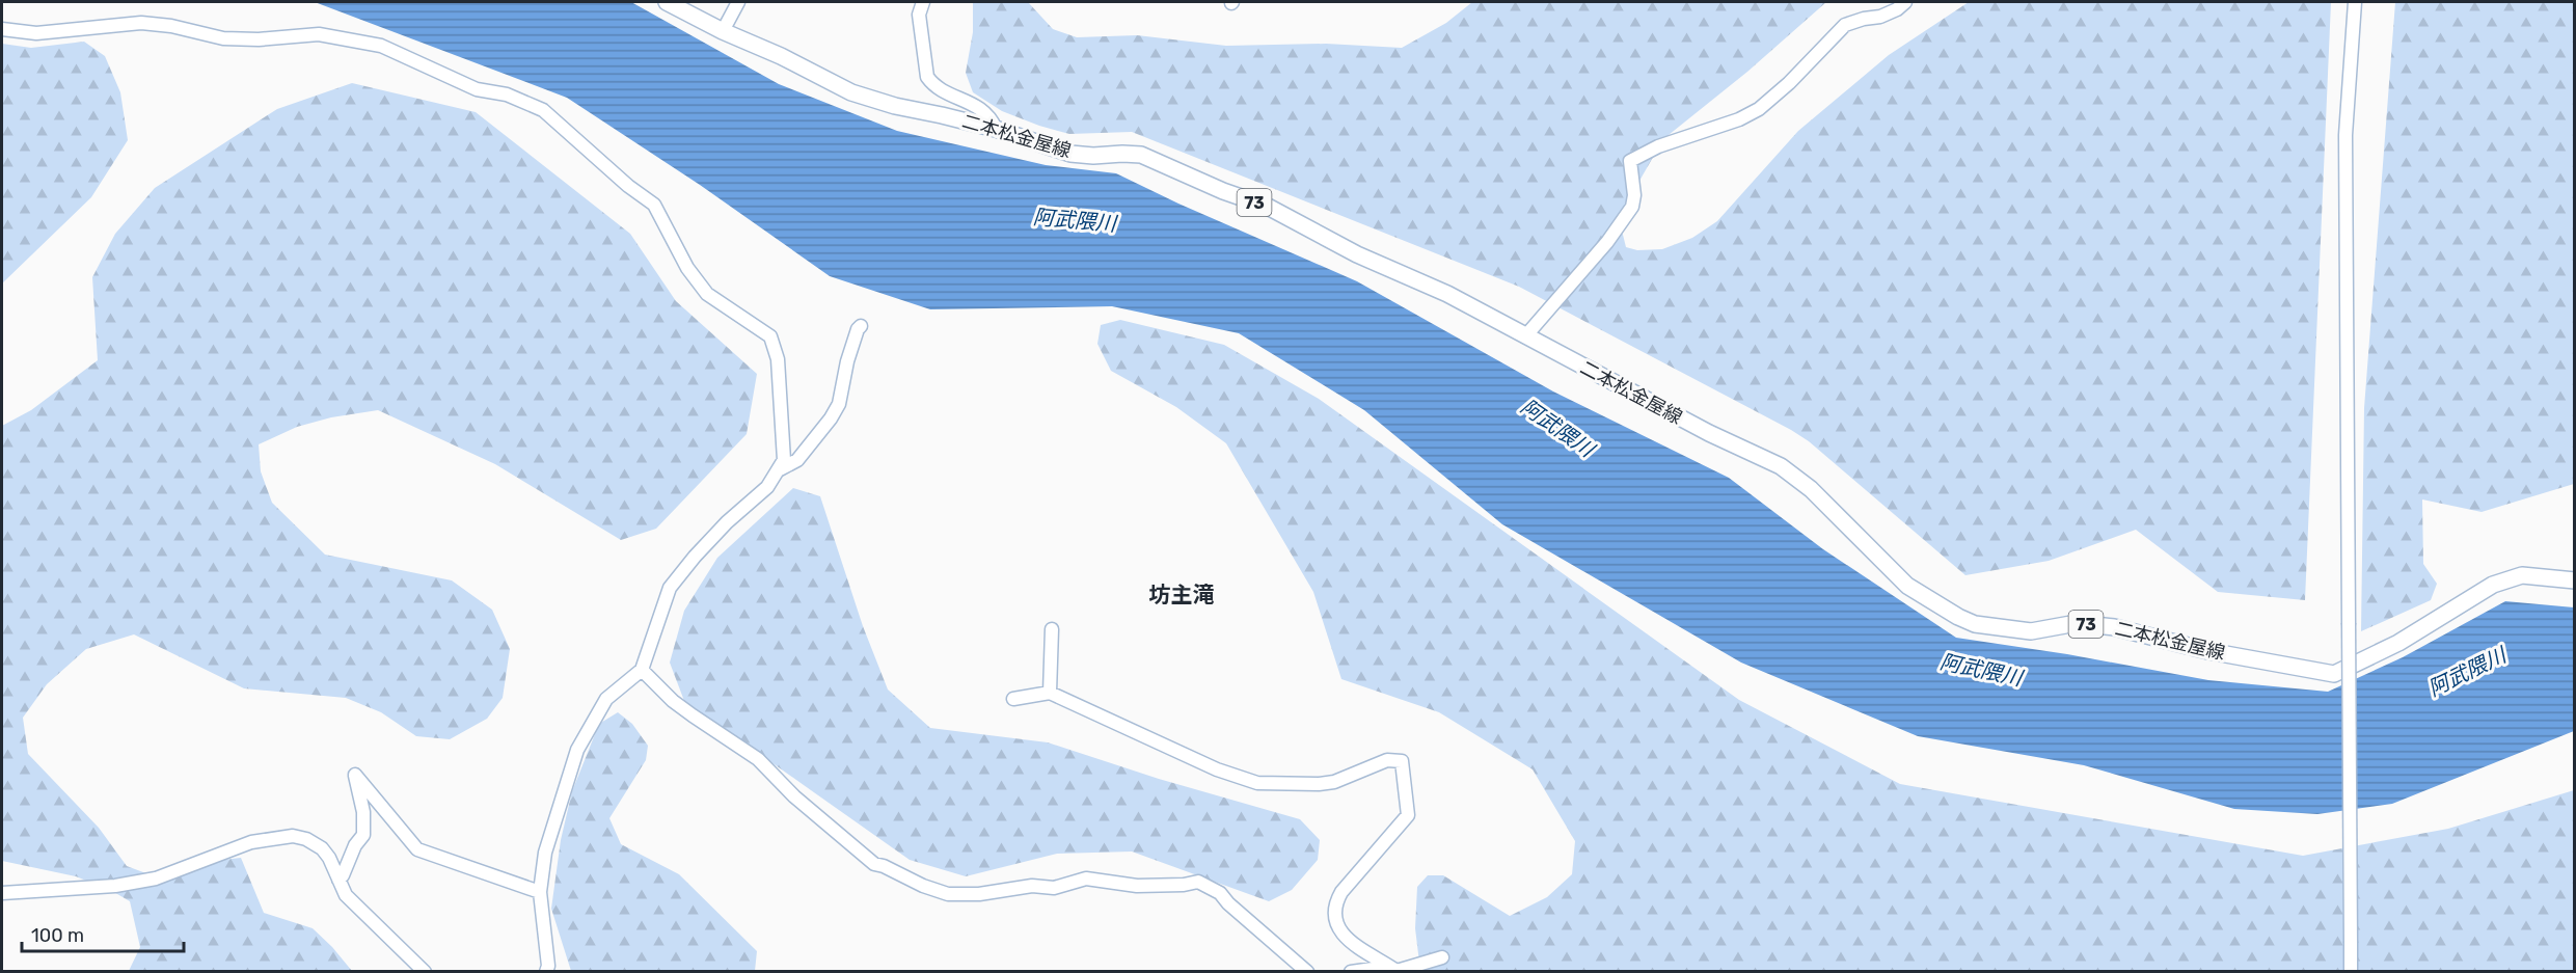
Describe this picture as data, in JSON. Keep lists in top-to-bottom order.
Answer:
{
  "streets": {
    "main road": ["二本松金屋線", "73"]
  },
  "districts": ["坊主滝"],
  "water": ["阿武隈川"],
  "scale_bar": "100 m"
}
